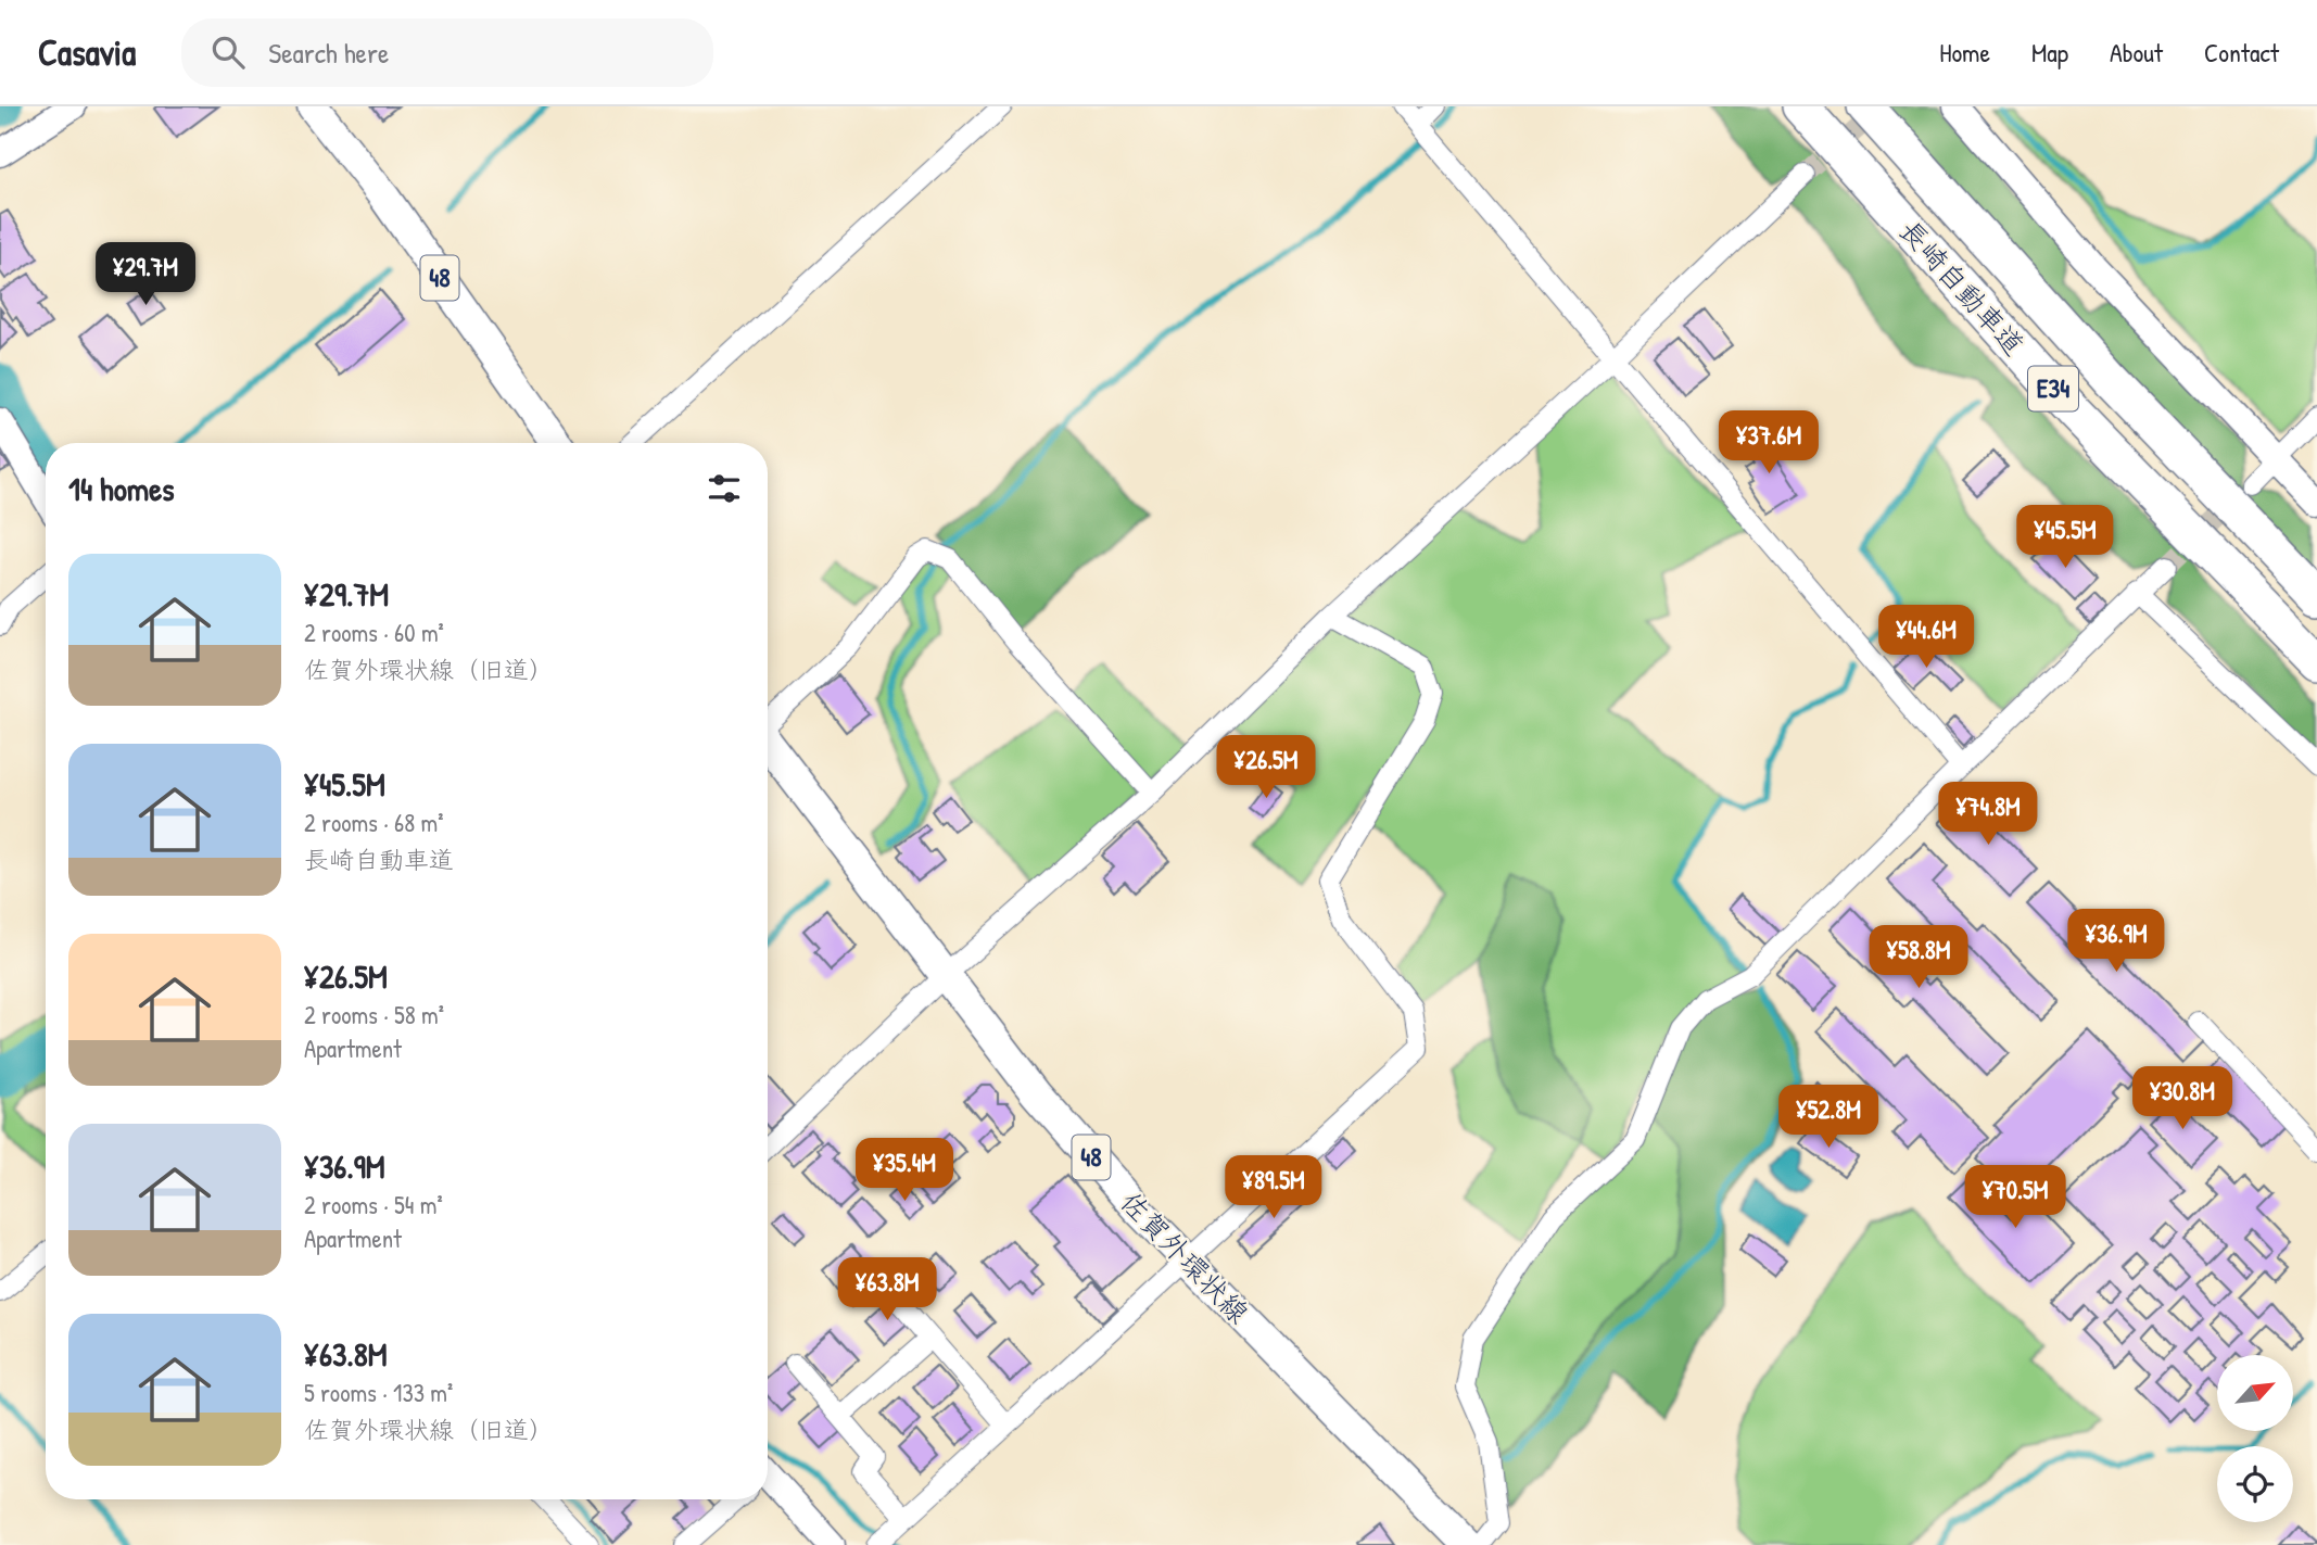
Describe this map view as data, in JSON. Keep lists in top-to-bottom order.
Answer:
{
  "streets": {
    "highway": ["長崎自動車道", "E34"],
    "main road": ["48", "佐賀外環状線"]
  },
  "north": "top right",
  "page": {
    "header": "Casavia",
    "search": "Search here",
    "nav": [
      "Home",
      "Map",
      "About",
      "Contact"
    ],
    "price": [
      "¥29.7M",
      "¥37.6M",
      "¥45.5M",
      "¥44.6M",
      "¥26.5M",
      "¥74.8M",
      "¥36.9M",
      "¥58.8M",
      "¥30.8M",
      "¥52.8M",
      "¥35.4M",
      "¥89.5M",
      "¥70.5M",
      "¥63.8M"
    ],
    "heading": "14 homes",
    "list": [
      {
        "name": "¥29.7M",
        "note": "2 rooms · 60 m² · 佐賀外環状線（旧道）"
      },
      {
        "name": "¥45.5M",
        "note": "2 rooms · 68 m² · 長崎自動車道"
      },
      {
        "name": "¥26.5M",
        "note": "2 rooms · 58 m² · Apartment"
      },
      {
        "name": "¥36.9M",
        "note": "2 rooms · 54 m² · Apartment"
      },
      {
        "name": "¥63.8M",
        "note": "5 rooms · 133 m² · 佐賀外環状線（旧道）"
      }
    ]
  }
}
